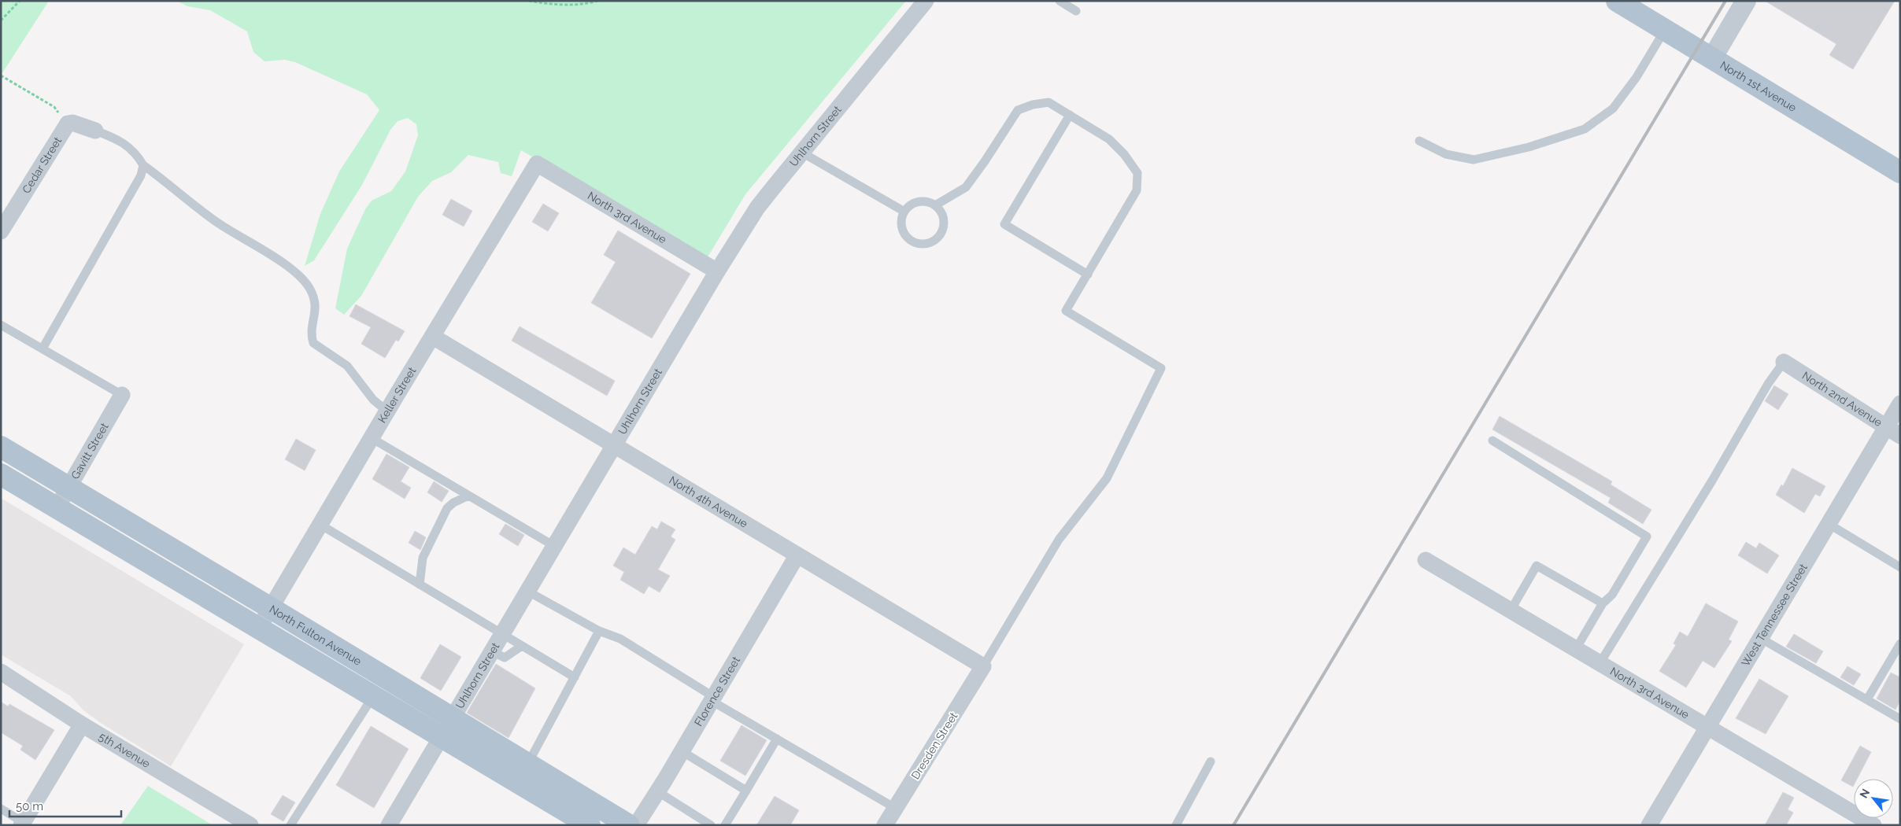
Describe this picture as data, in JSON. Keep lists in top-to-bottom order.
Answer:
{
  "streets": {
    "main road": ["North 1st Avenue", "North Fulton Avenue"],
    "street": [
      "Uhlhorn Street",
      "Cedar Street",
      "North 3rd Avenue",
      "Keller Street",
      "North 2nd Avenue",
      "Gavitt Street",
      "North 4th Avenue",
      "West Tennessee Street",
      "Florence Street",
      "Dresden Street",
      "5th Avenue"
    ]
  },
  "crossings": [
    ["Uhlhorn Street", "North 3rd Avenue"],
    ["Uhlhorn Street", "North 4th Avenue"],
    ["Uhlhorn Street", "North Fulton Avenue"],
    ["North 3rd Avenue", "Keller Street"],
    ["North 3rd Avenue", "West Tennessee Street"],
    ["Keller Street", "North 4th Avenue"],
    ["Keller Street", "North Fulton Avenue"],
    ["North 2nd Avenue", "West Tennessee Street"],
    ["Gavitt Street", "North Fulton Avenue"],
    ["North 4th Avenue", "Florence Street"],
    ["North 4th Avenue", "Dresden Street"]
  ],
  "scale_bar": "50 m",
  "north": "top left"
}
